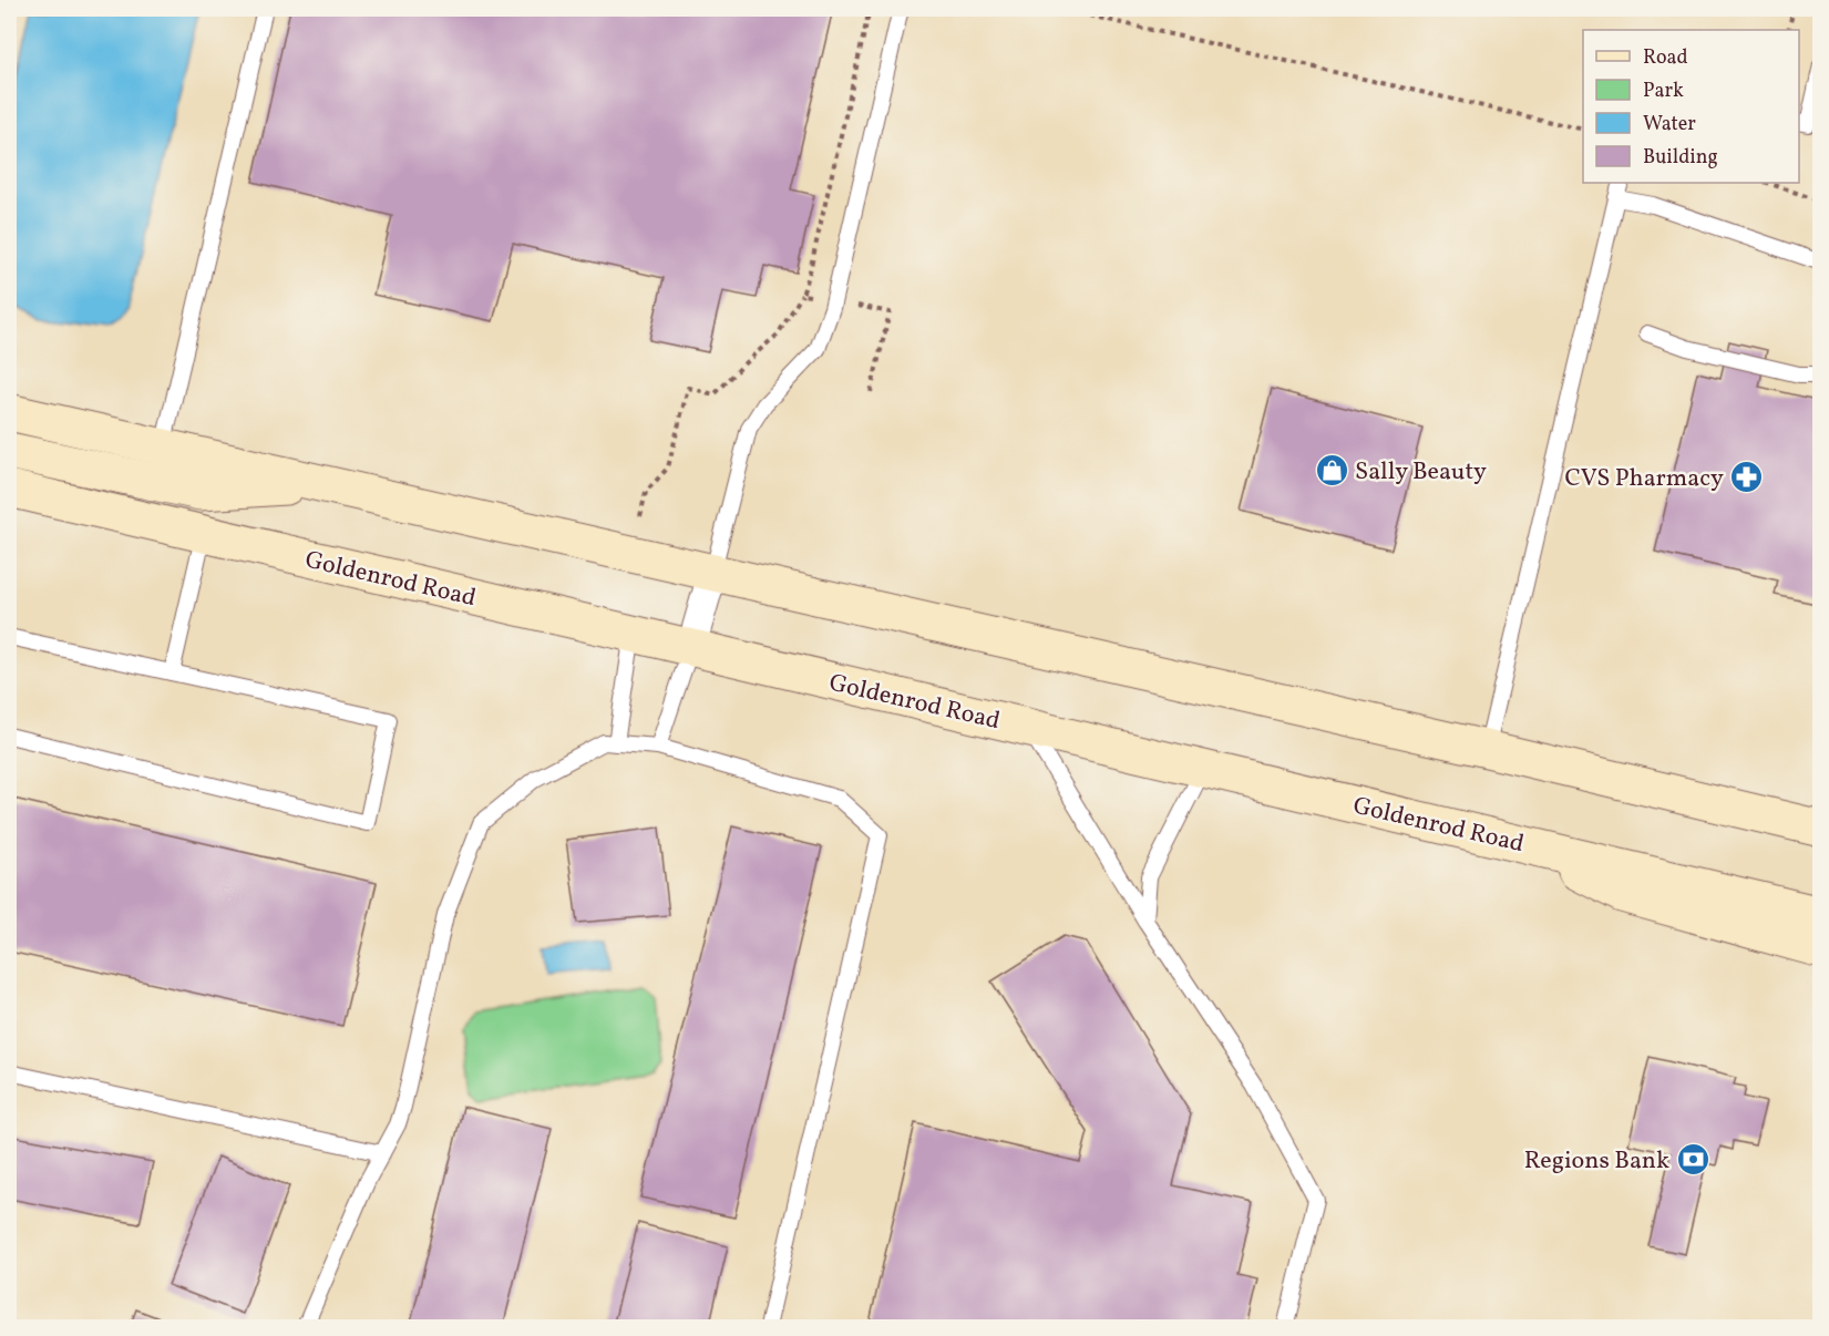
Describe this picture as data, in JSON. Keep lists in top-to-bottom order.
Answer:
{
  "streets": {
    "main road": ["Goldenrod Road"]
  },
  "places": {
    "shop": ["Sally Beauty"],
    "pharmacy": ["CVS Pharmacy"],
    "bank": ["Regions Bank"]
  },
  "legend": [
    "Road",
    "Park",
    "Water",
    "Building"
  ]
}
